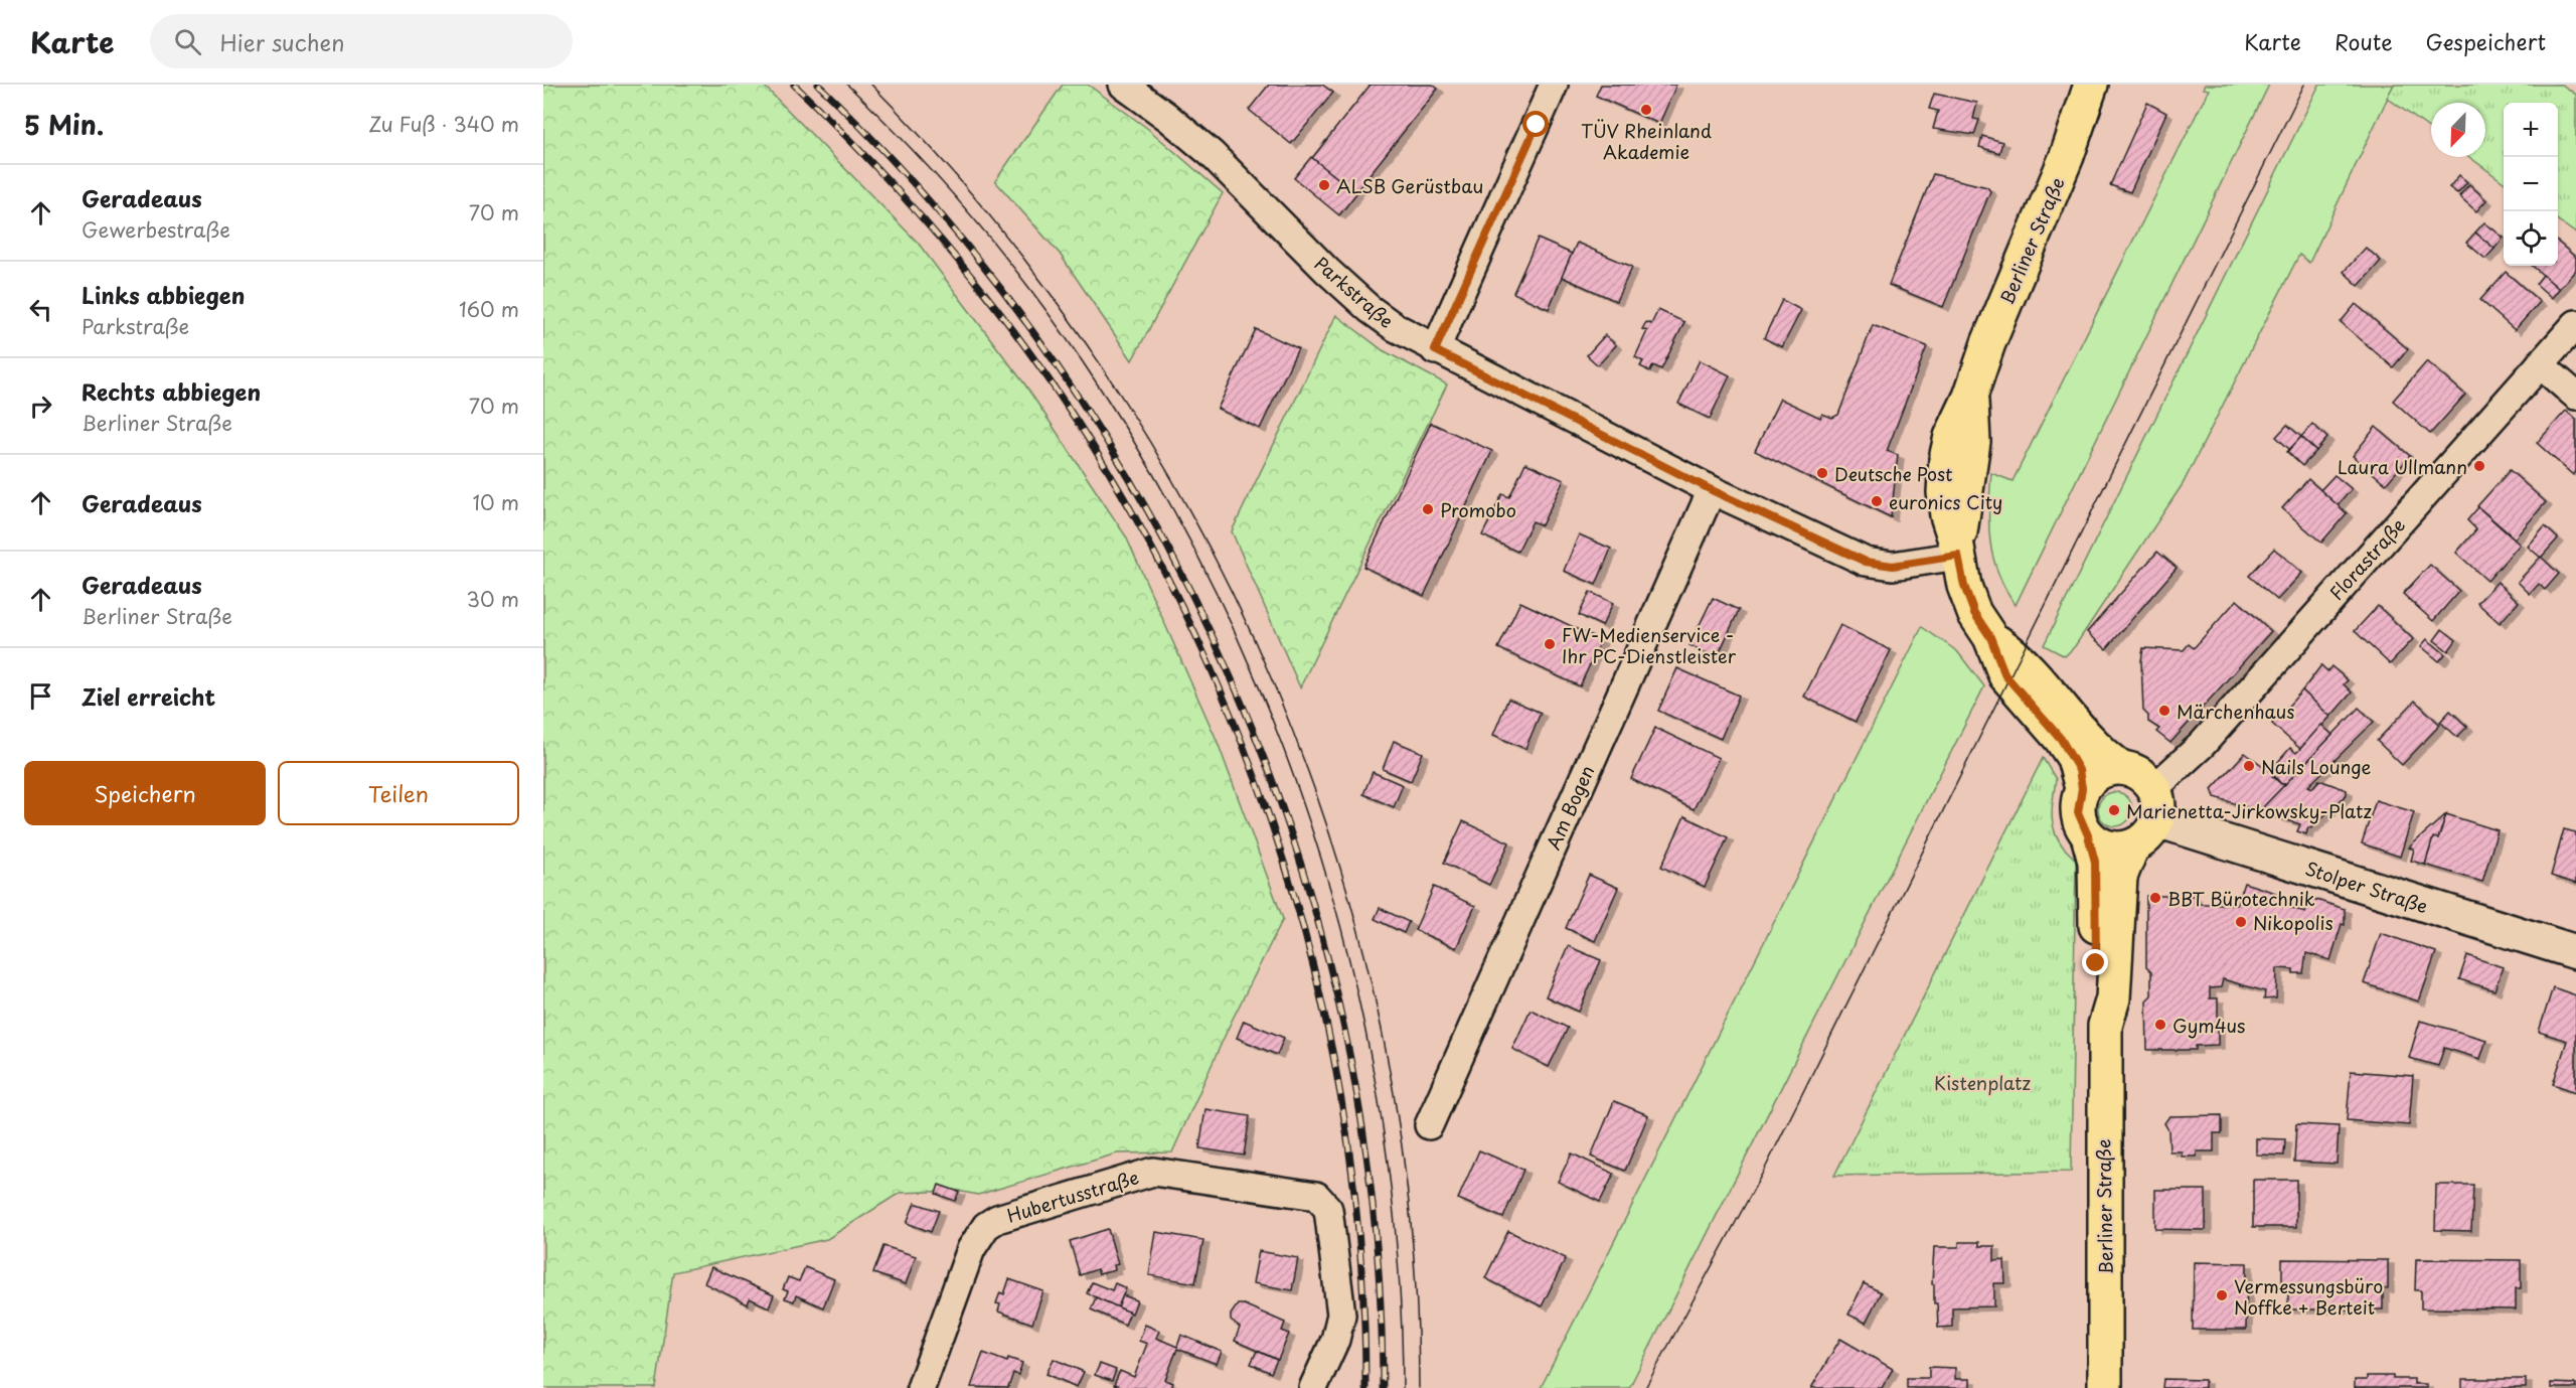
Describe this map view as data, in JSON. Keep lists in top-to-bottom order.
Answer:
{
  "streets": {
    "main road": ["Berliner Straße", "Stolper Straße"],
    "street": [
      "Parkstraße",
      "Florastraße",
      "Am Bogen",
      "Hubertusstraße"
    ]
  },
  "crossings": [
    ["Berliner Straße", "Parkstraße"],
    ["Berliner Straße", "Florastraße"],
    ["Berliner Straße", "Stolper Straße"],
    ["Parkstraße", "Am Bogen"],
    ["Florastraße", "Stolper Straße"]
  ],
  "parks": ["Kistenplatz"],
  "places": [
    "TÜV Rheinland Akademie",
    "ALSB Gerüstbau",
    "Laura Ullmann",
    "Deutsche Post",
    "euronics City",
    "Promobo",
    "FW-Medienservice - Ihr PC-Dienstleister",
    "Märchenhaus",
    "Nails Lounge",
    "Marienetta-Jirkowsky-Platz",
    "BBT Bürotechnik",
    "Nikopolis",
    "Gym4us",
    "Vermessungsbüro Noffke + Berteit"
  ],
  "north": "bottom left",
  "page": {
    "header": "Karte",
    "search": "Hier suchen",
    "nav": ["Karte", "Route", "Gespeichert"],
    "heading": ["5 Min.", "Zu Fuß · 340 m"],
    "map_buttons": ["+", "−"],
    "list": [
      ["Geradeaus", "Gewerbestraße", "70 m"],
      ["Links abbiegen", "Parkstraße", "160 m"],
      ["Rechts abbiegen", "Berliner Straße", "70 m"],
      ["Geradeaus", "10 m"],
      ["Geradeaus", "Berliner Straße", "30 m"],
      "Ziel erreicht"
    ],
    "buttons": ["Speichern", "Teilen"]
  }
}
